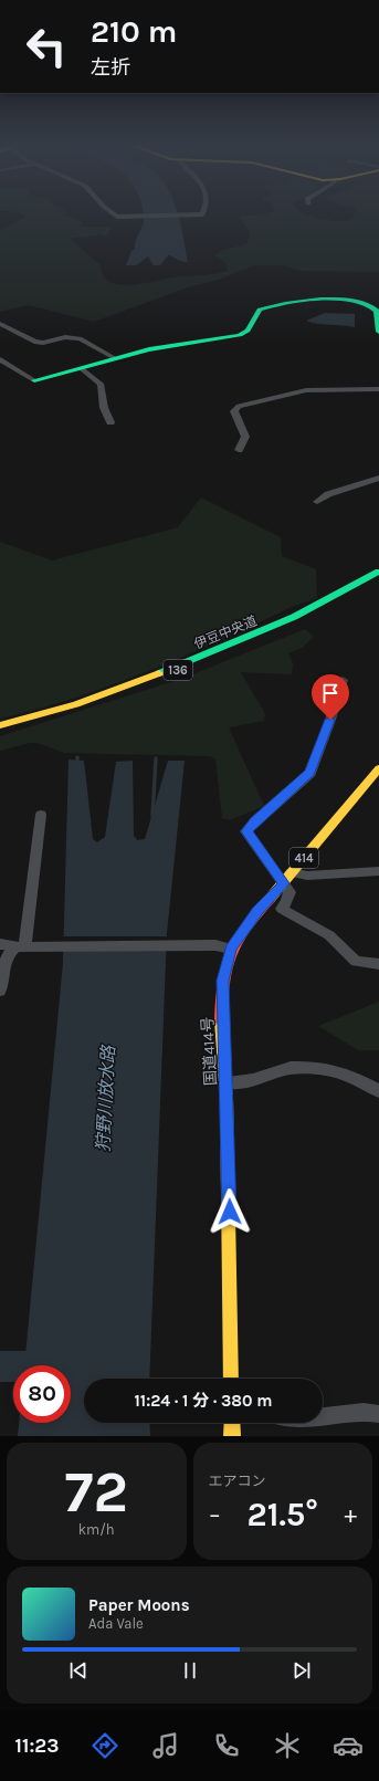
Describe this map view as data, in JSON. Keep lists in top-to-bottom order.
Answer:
{
  "streets": {
    "main road": [
      "伊豆中央道",
      "136",
      "414",
      "国道414号"
    ]
  },
  "water": ["狩野川放水路"],
  "page": {
    "turn": ["210 m", "左折"],
    "limit": "80",
    "trip": "11:24 · 1 分 · 380 m",
    "tile": [
      ["72", "km/h"],
      "エアコン"
    ],
    "heat": ["−", "21.5°", "+"],
    "song": ["Paper Moons", "Ada Vale"],
    "tabs": "11:23"
  }
}
